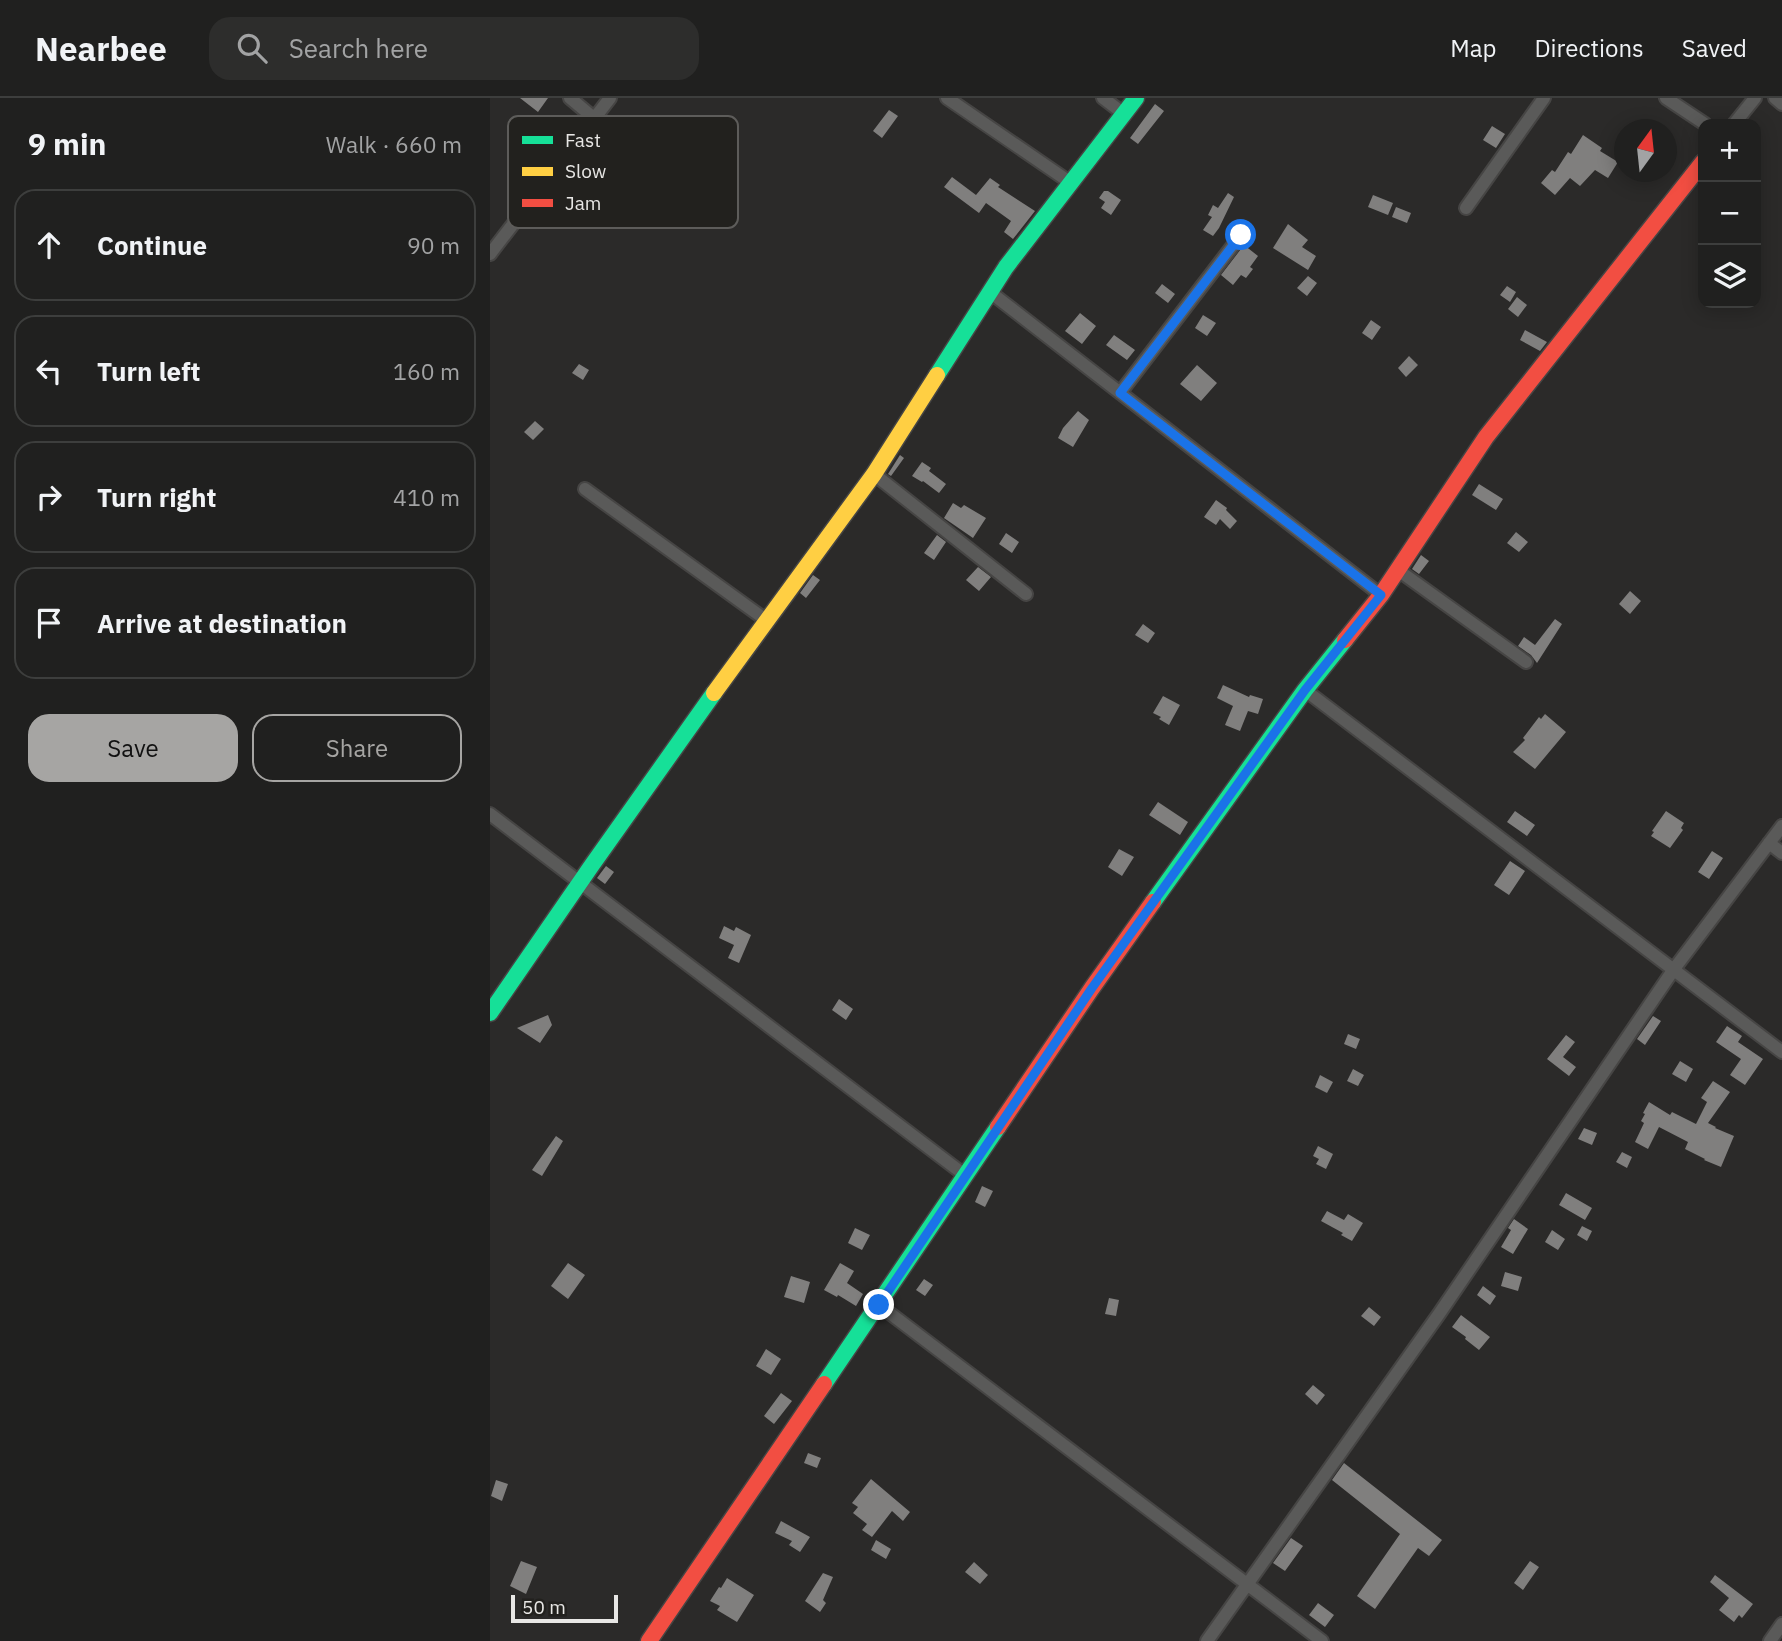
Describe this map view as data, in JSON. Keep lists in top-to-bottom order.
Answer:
{
  "legend": ["Fast", "Slow", "Jam"],
  "scale_bar": "50 m",
  "north": "top",
  "page": {
    "header": "Nearbee",
    "search": "Search here",
    "nav": ["Map", "Directions", "Saved"],
    "heading": ["9 min", "Walk · 660 m"],
    "map_buttons": ["+", "−"],
    "list": [
      ["Continue", "90 m"],
      ["Turn left", "160 m"],
      ["Turn right", "410 m"],
      "Arrive at destination"
    ],
    "buttons": ["Save", "Share"],
    "scale": "50 m"
  }
}
